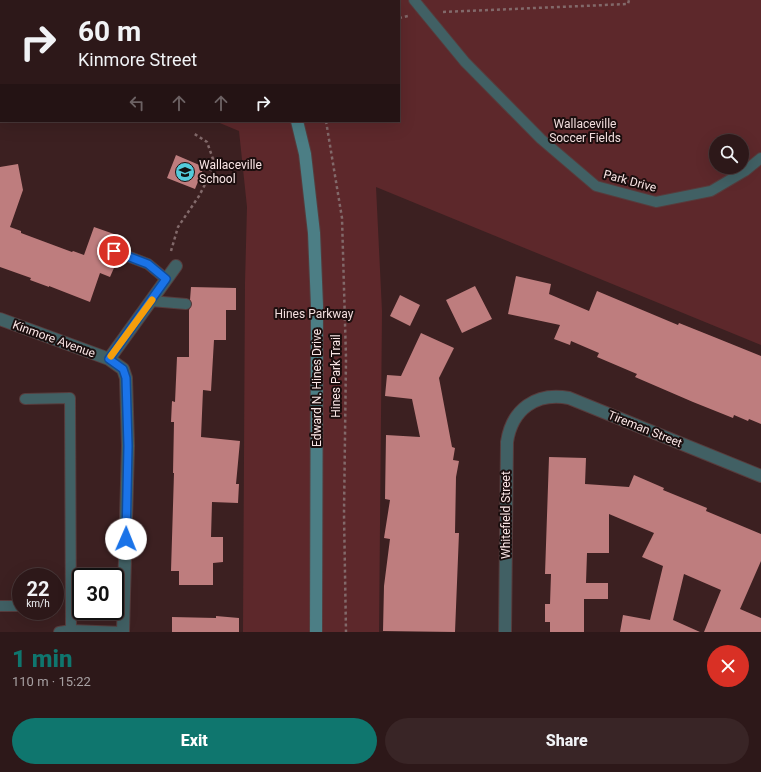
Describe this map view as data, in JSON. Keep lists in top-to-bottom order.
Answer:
{
  "streets": {
    "street": [
      "Kinmore Avenue",
      "Edward N. Hines Drive",
      "Tireman Street",
      "Whitefield Street"
    ],
    "lane": ["Park Drive"],
    "path": ["Hines Park Trail"]
  },
  "crossings": [
    ["Tireman Street", "Whitefield Street"]
  ],
  "parks": ["Wallaceville Soccer Fields", "Hines Parkway"],
  "places": {
    "school or university": ["Wallaceville School"]
  },
  "page": {
    "turn": ["60 m", "Kinmore Street"],
    "speed": "22 km/h",
    "limit": "30",
    "heading": ["1 min", "110 m · 15:22"],
    "buttons": ["Exit", "Share"]
  }
}
